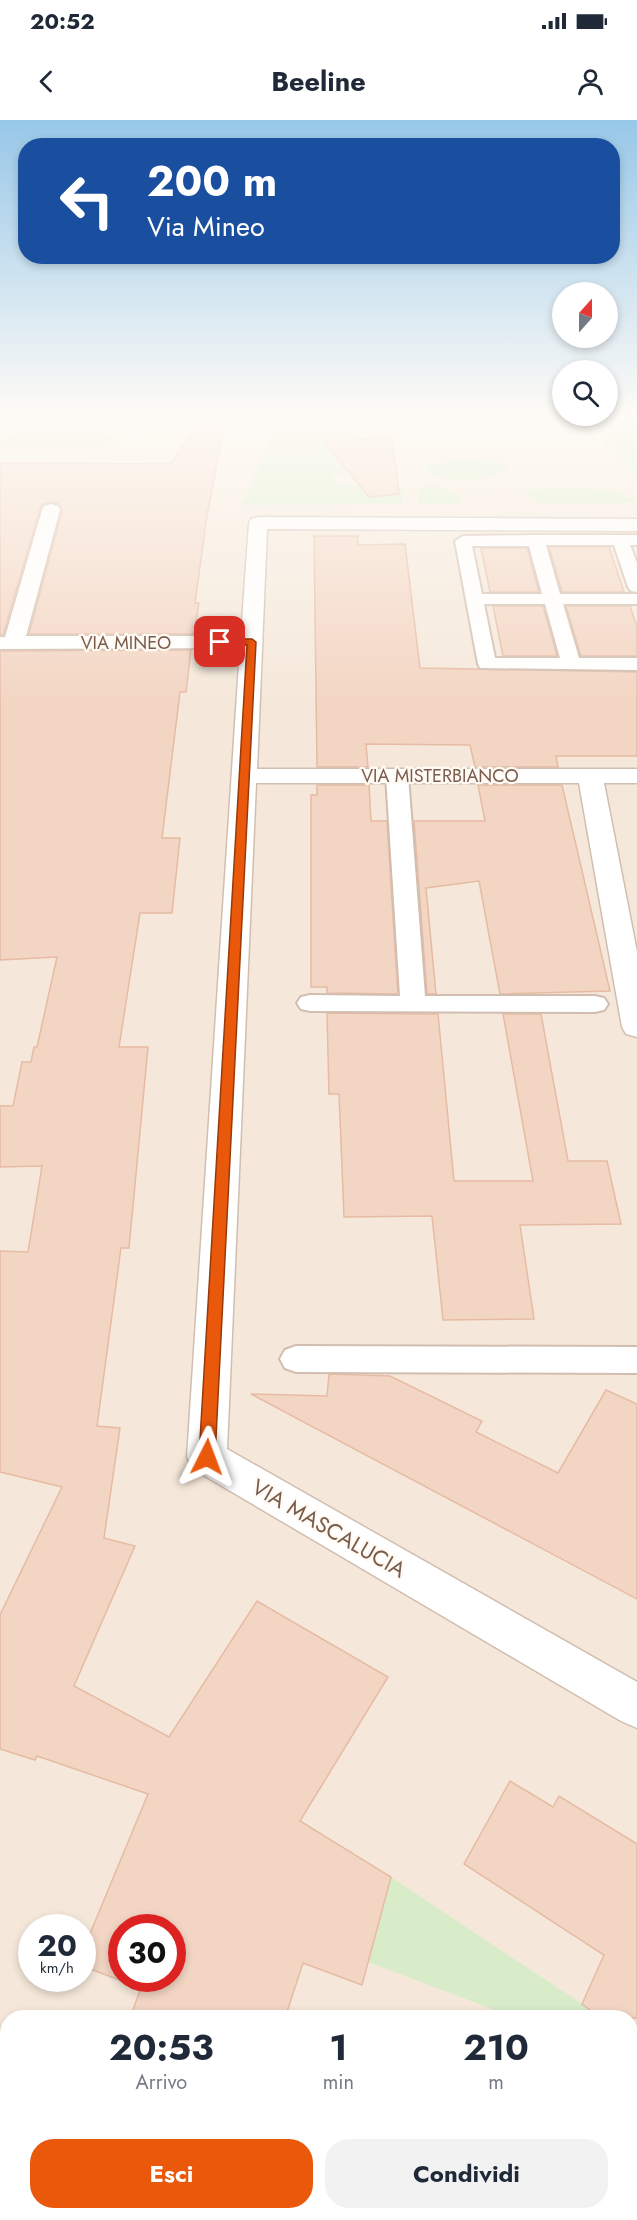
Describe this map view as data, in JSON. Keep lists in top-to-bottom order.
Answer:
{
  "streets": {
    "street": ["VIA MINEO", "VIA MISTERBIANCO", "VIA MASCALUCIA"]
  },
  "crossings": [
    ["VIA MINEO", "VIA MASCALUCIA"],
    ["VIA MISTERBIANCO", "VIA MASCALUCIA"]
  ],
  "north": "top",
  "page": {
    "status": "20:52",
    "header": "Beeline",
    "turn": ["200 m", "Via Mineo"],
    "speed": "20 km/h",
    "limit": "30",
    "eta": [
      "20:53",
      "Arrivo",
      "1",
      "min",
      "210",
      "m"
    ],
    "buttons": ["Esci", "Condividi"]
  }
}
